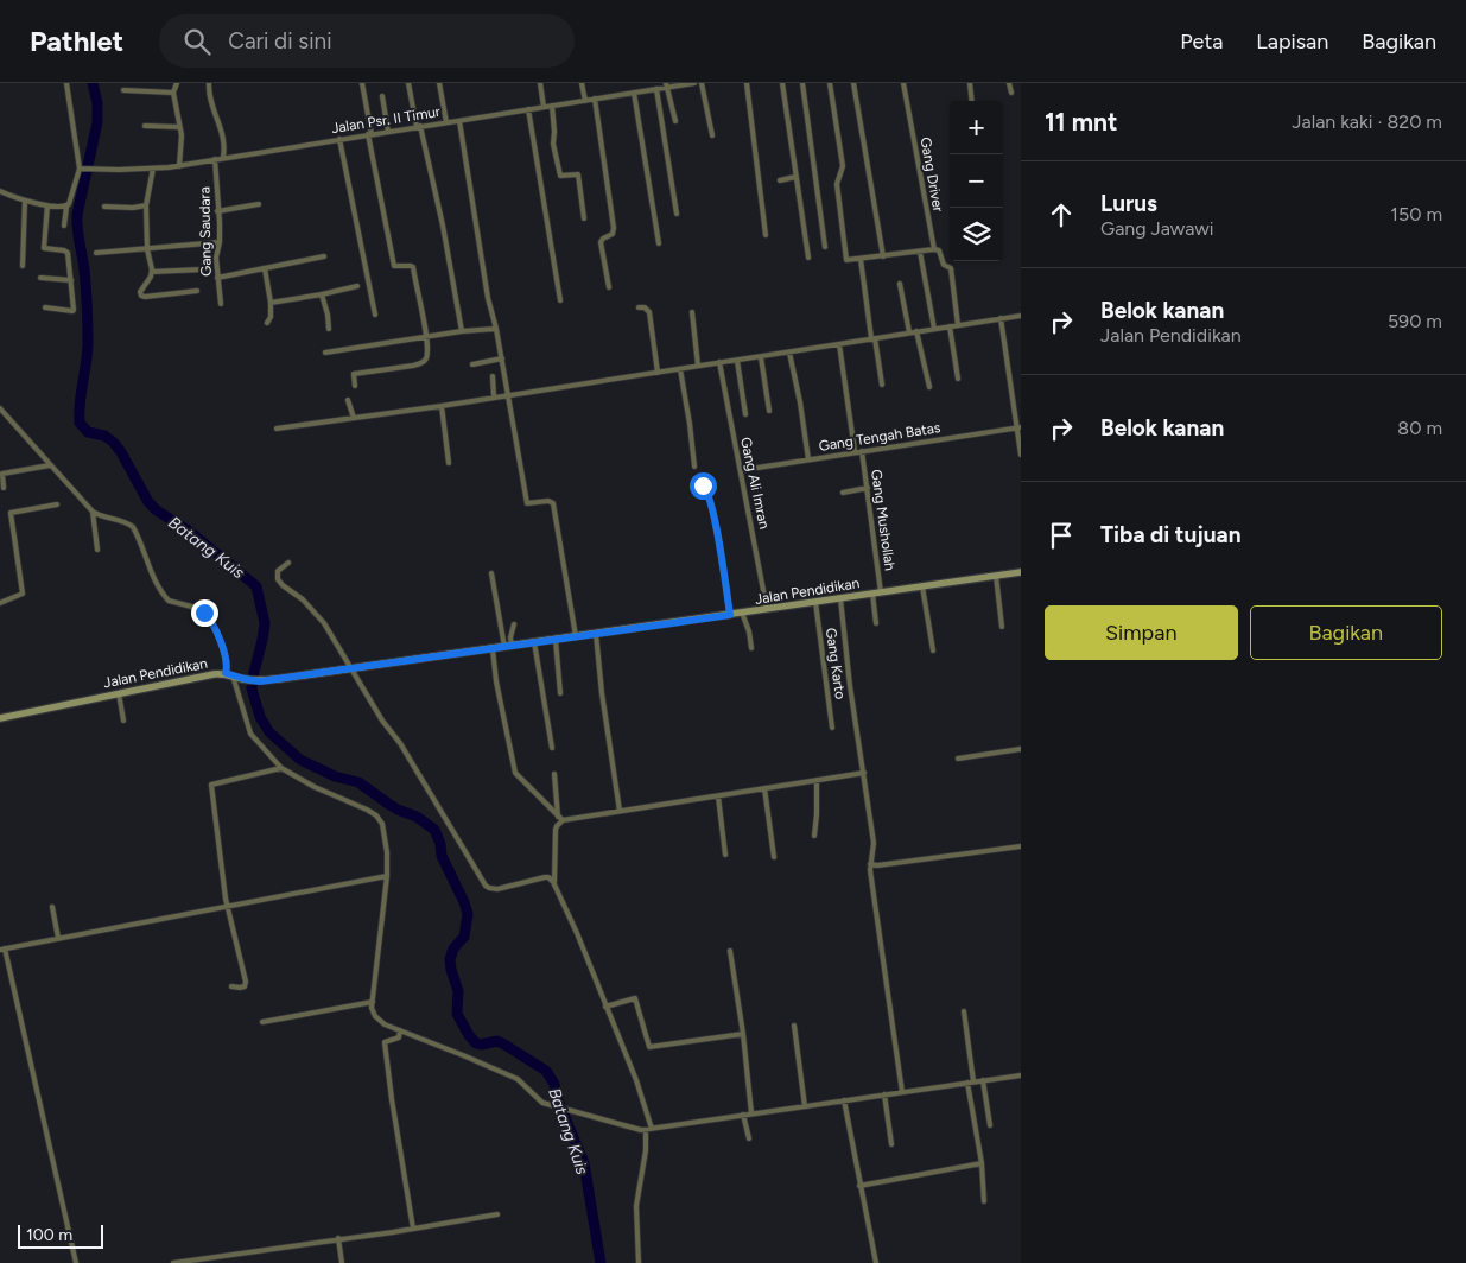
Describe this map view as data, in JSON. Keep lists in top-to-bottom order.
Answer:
{
  "streets": {
    "main road": ["Jalan Pendidikan"],
    "street": [
      "Jalan Psr. II Timur",
      "Gang Driver",
      "Gang Saudara",
      "Gang Tengah Batas",
      "Gang Ali Imran",
      "Gang Mushollah",
      "Gang Karto"
    ]
  },
  "crossings": [
    ["Jalan Psr. II Timur", "Gang Saudara"],
    ["Gang Tengah Batas", "Gang Ali Imran"],
    ["Gang Tengah Batas", "Gang Mushollah"],
    ["Gang Ali Imran", "Jalan Pendidikan"],
    ["Gang Mushollah", "Jalan Pendidikan"],
    ["Jalan Pendidikan", "Gang Karto"]
  ],
  "water": ["Batang Kuis"],
  "scale_bar": "100 m",
  "page": {
    "header": "Pathlet",
    "search": "Cari di sini",
    "nav": ["Peta", "Lapisan", "Bagikan"],
    "heading": ["11 mnt", "Jalan kaki · 820 m"],
    "map_buttons": ["+", "−"],
    "list": [
      ["Lurus", "Gang Jawawi", "150 m"],
      ["Belok kanan", "Jalan Pendidikan", "590 m"],
      ["Belok kanan", "80 m"],
      "Tiba di tujuan"
    ],
    "buttons": ["Simpan", "Bagikan"],
    "scale": "100 m"
  }
}
